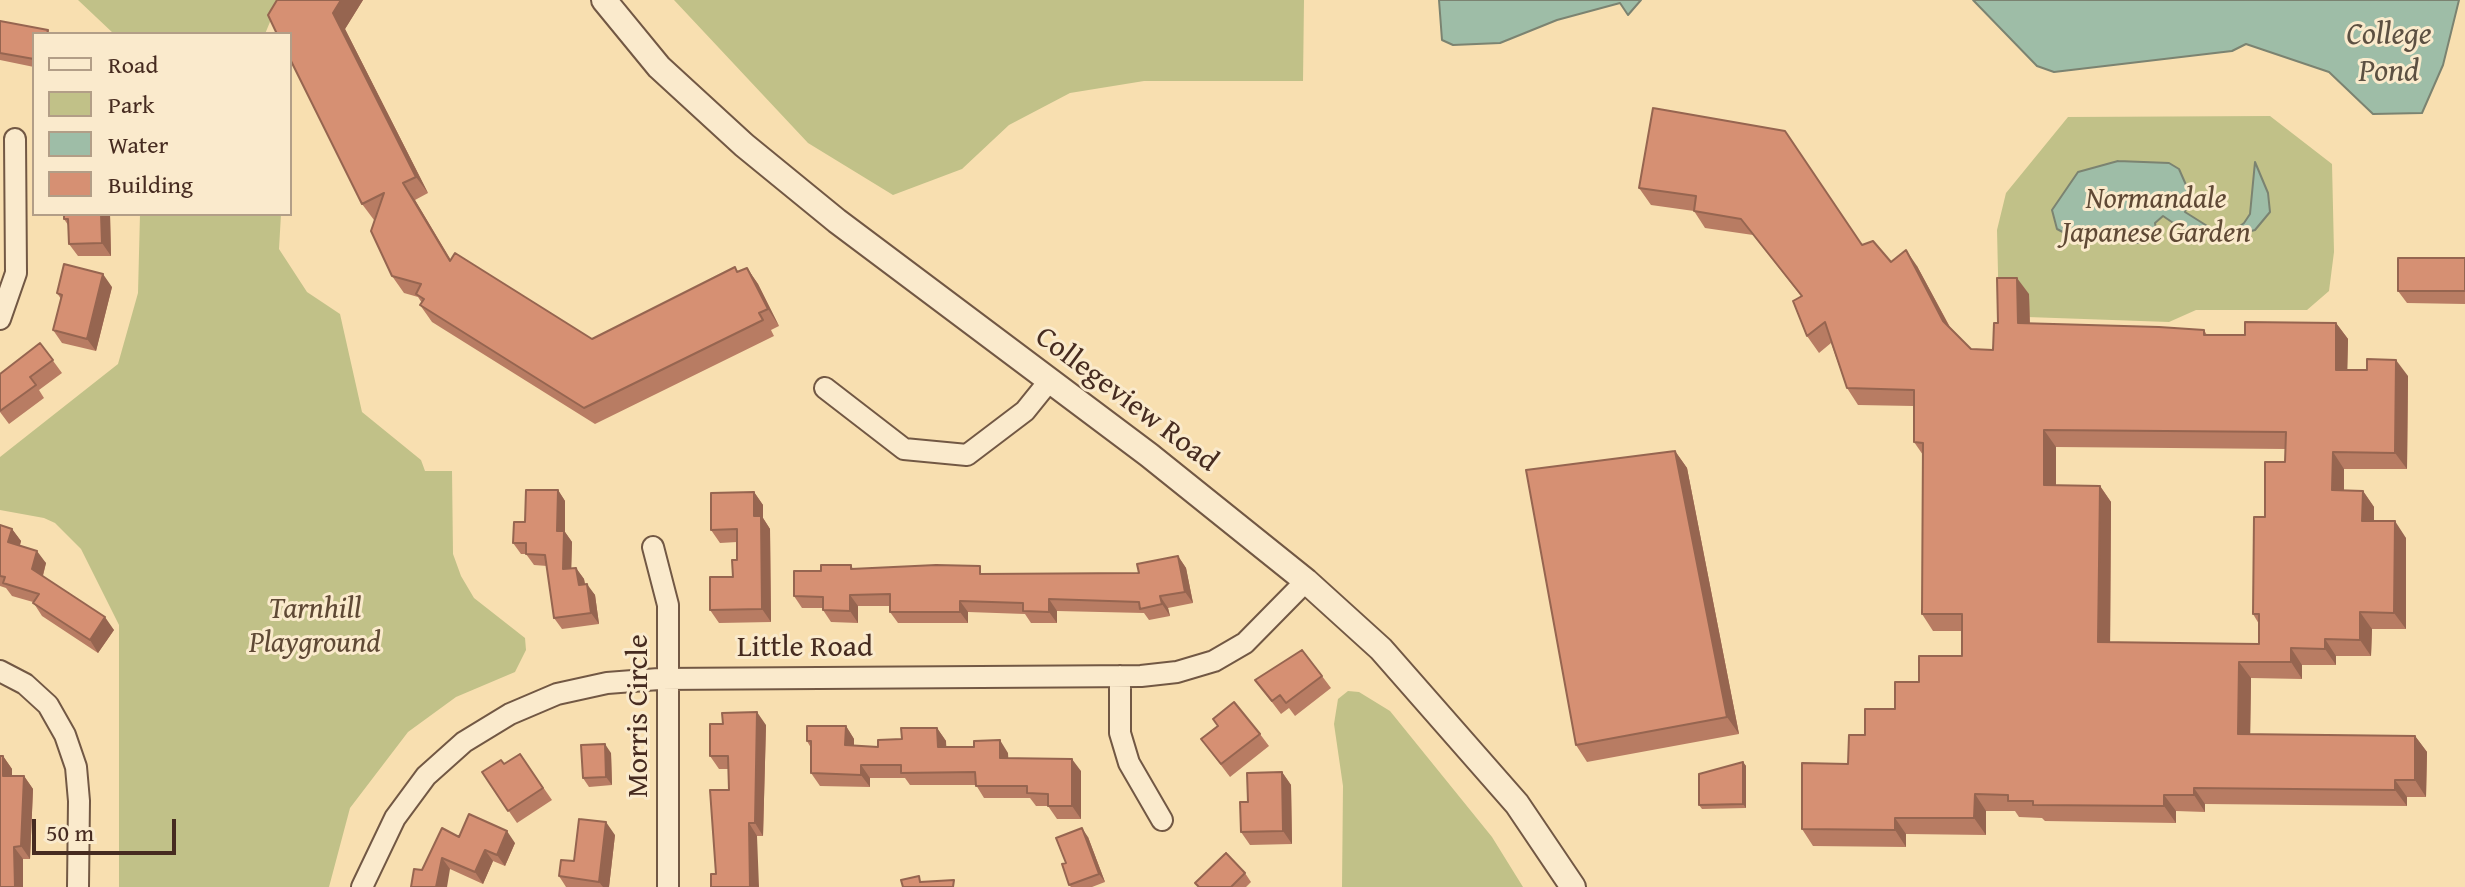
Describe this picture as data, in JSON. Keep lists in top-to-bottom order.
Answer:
{
  "streets": {
    "street": ["Collegeview Road", "Little Road", "Morris Circle"]
  },
  "crossings": [
    ["Collegeview Road", "Little Road"],
    ["Little Road", "Morris Circle"]
  ],
  "water": ["College Pond"],
  "parks": ["Normandale Japanese Garden", "Tarnhill Playground"],
  "legend": [
    "Road",
    "Park",
    "Water",
    "Building"
  ],
  "scale_bar": "50 m"
}
